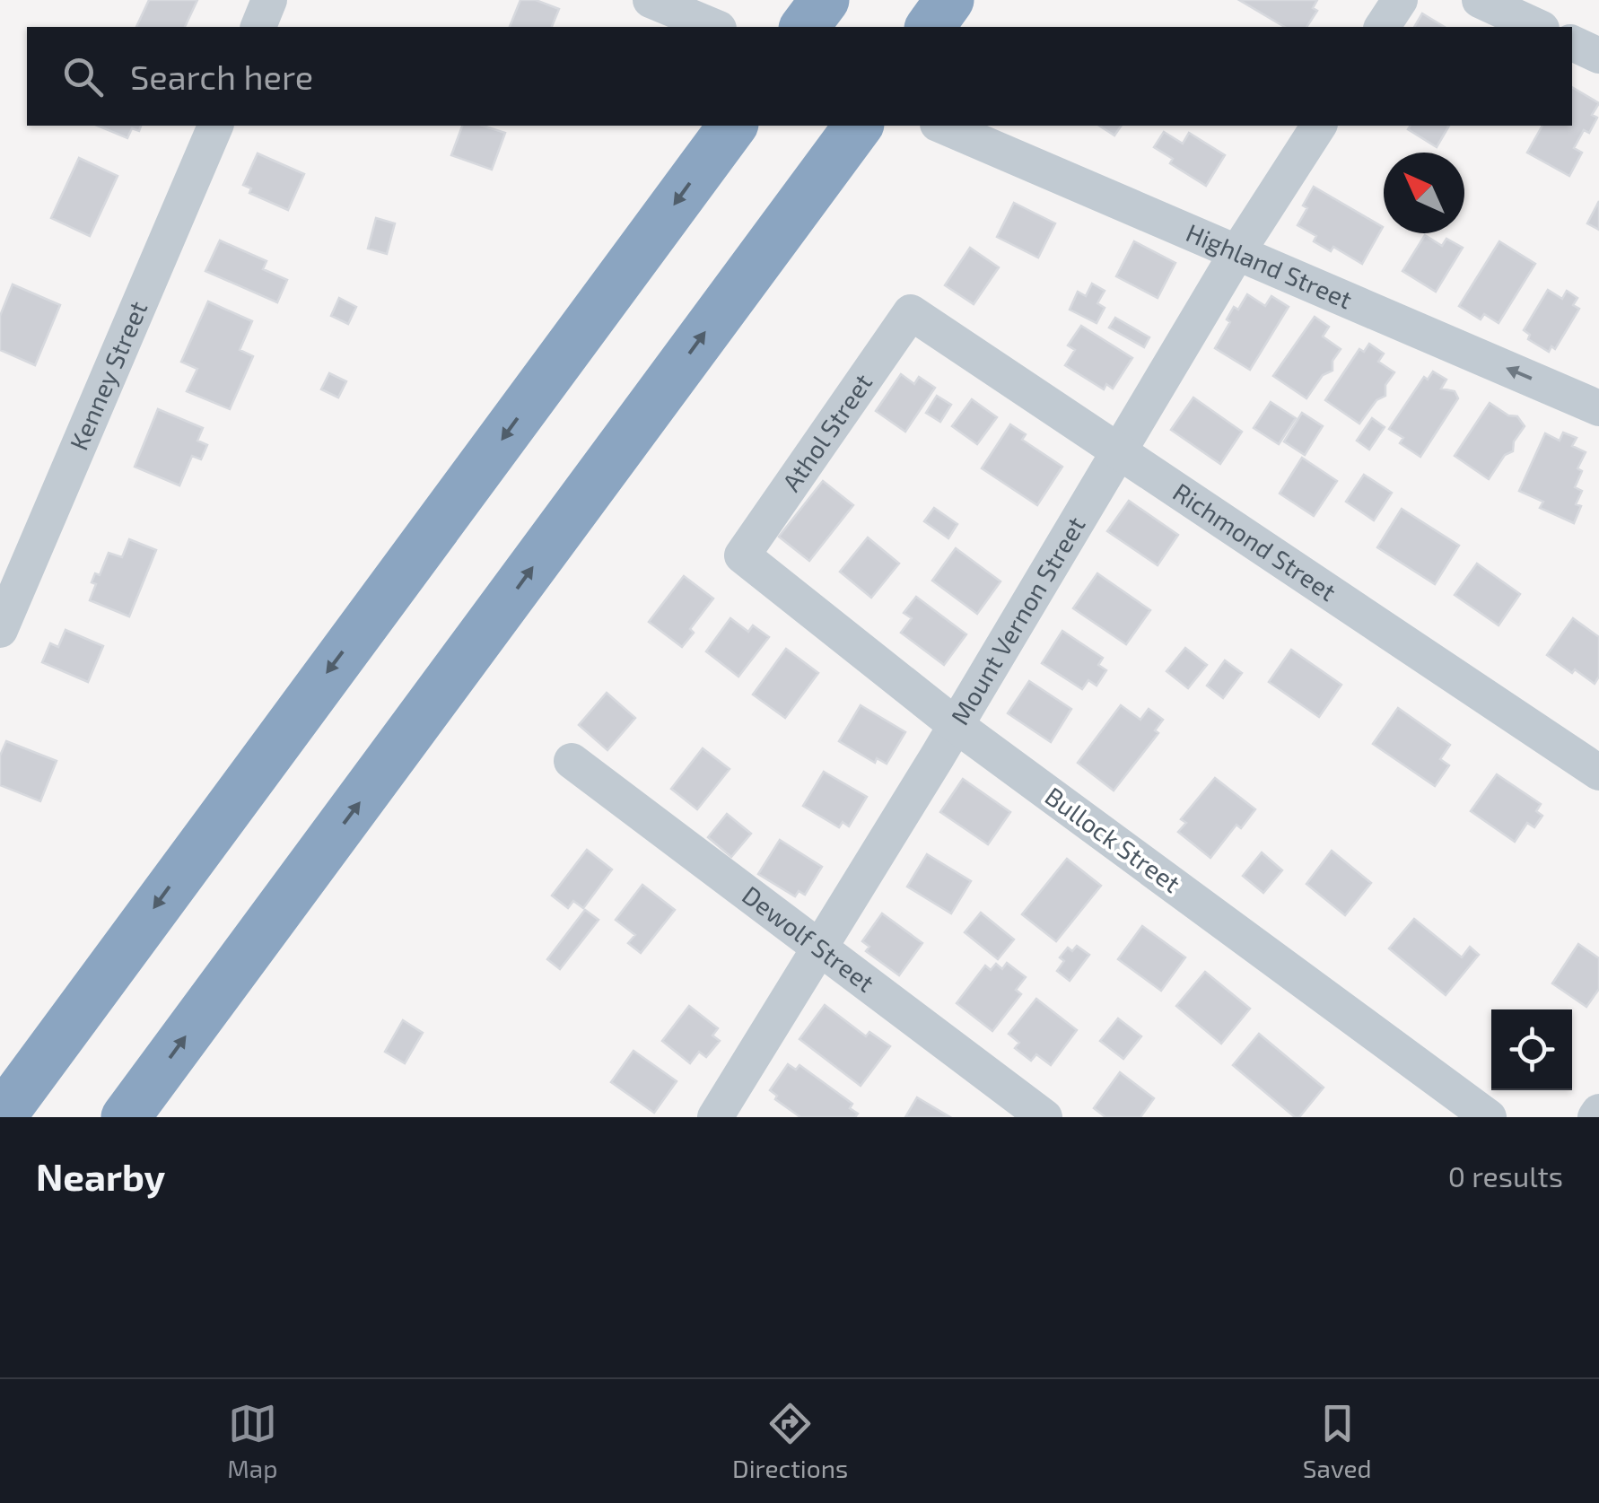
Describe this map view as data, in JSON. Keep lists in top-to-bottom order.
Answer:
{
  "streets": {
    "street": [
      "Highland Street",
      "Kenney Street",
      "Athol Street",
      "Richmond Street",
      "Mount Vernon Street",
      "Bullock Street",
      "Dewolf Street"
    ]
  },
  "crossings": [
    ["Highland Street", "Mount Vernon Street"],
    ["Athol Street", "Richmond Street"],
    ["Athol Street", "Bullock Street"],
    ["Richmond Street", "Mount Vernon Street"],
    ["Mount Vernon Street", "Bullock Street"],
    ["Mount Vernon Street", "Dewolf Street"]
  ],
  "one_way": ["Highland Street"],
  "north": "top left",
  "page": {
    "search": "Search here",
    "heading": ["Nearby", "0 results"],
    "nav": ["Map", "Directions", "Saved"]
  }
}
